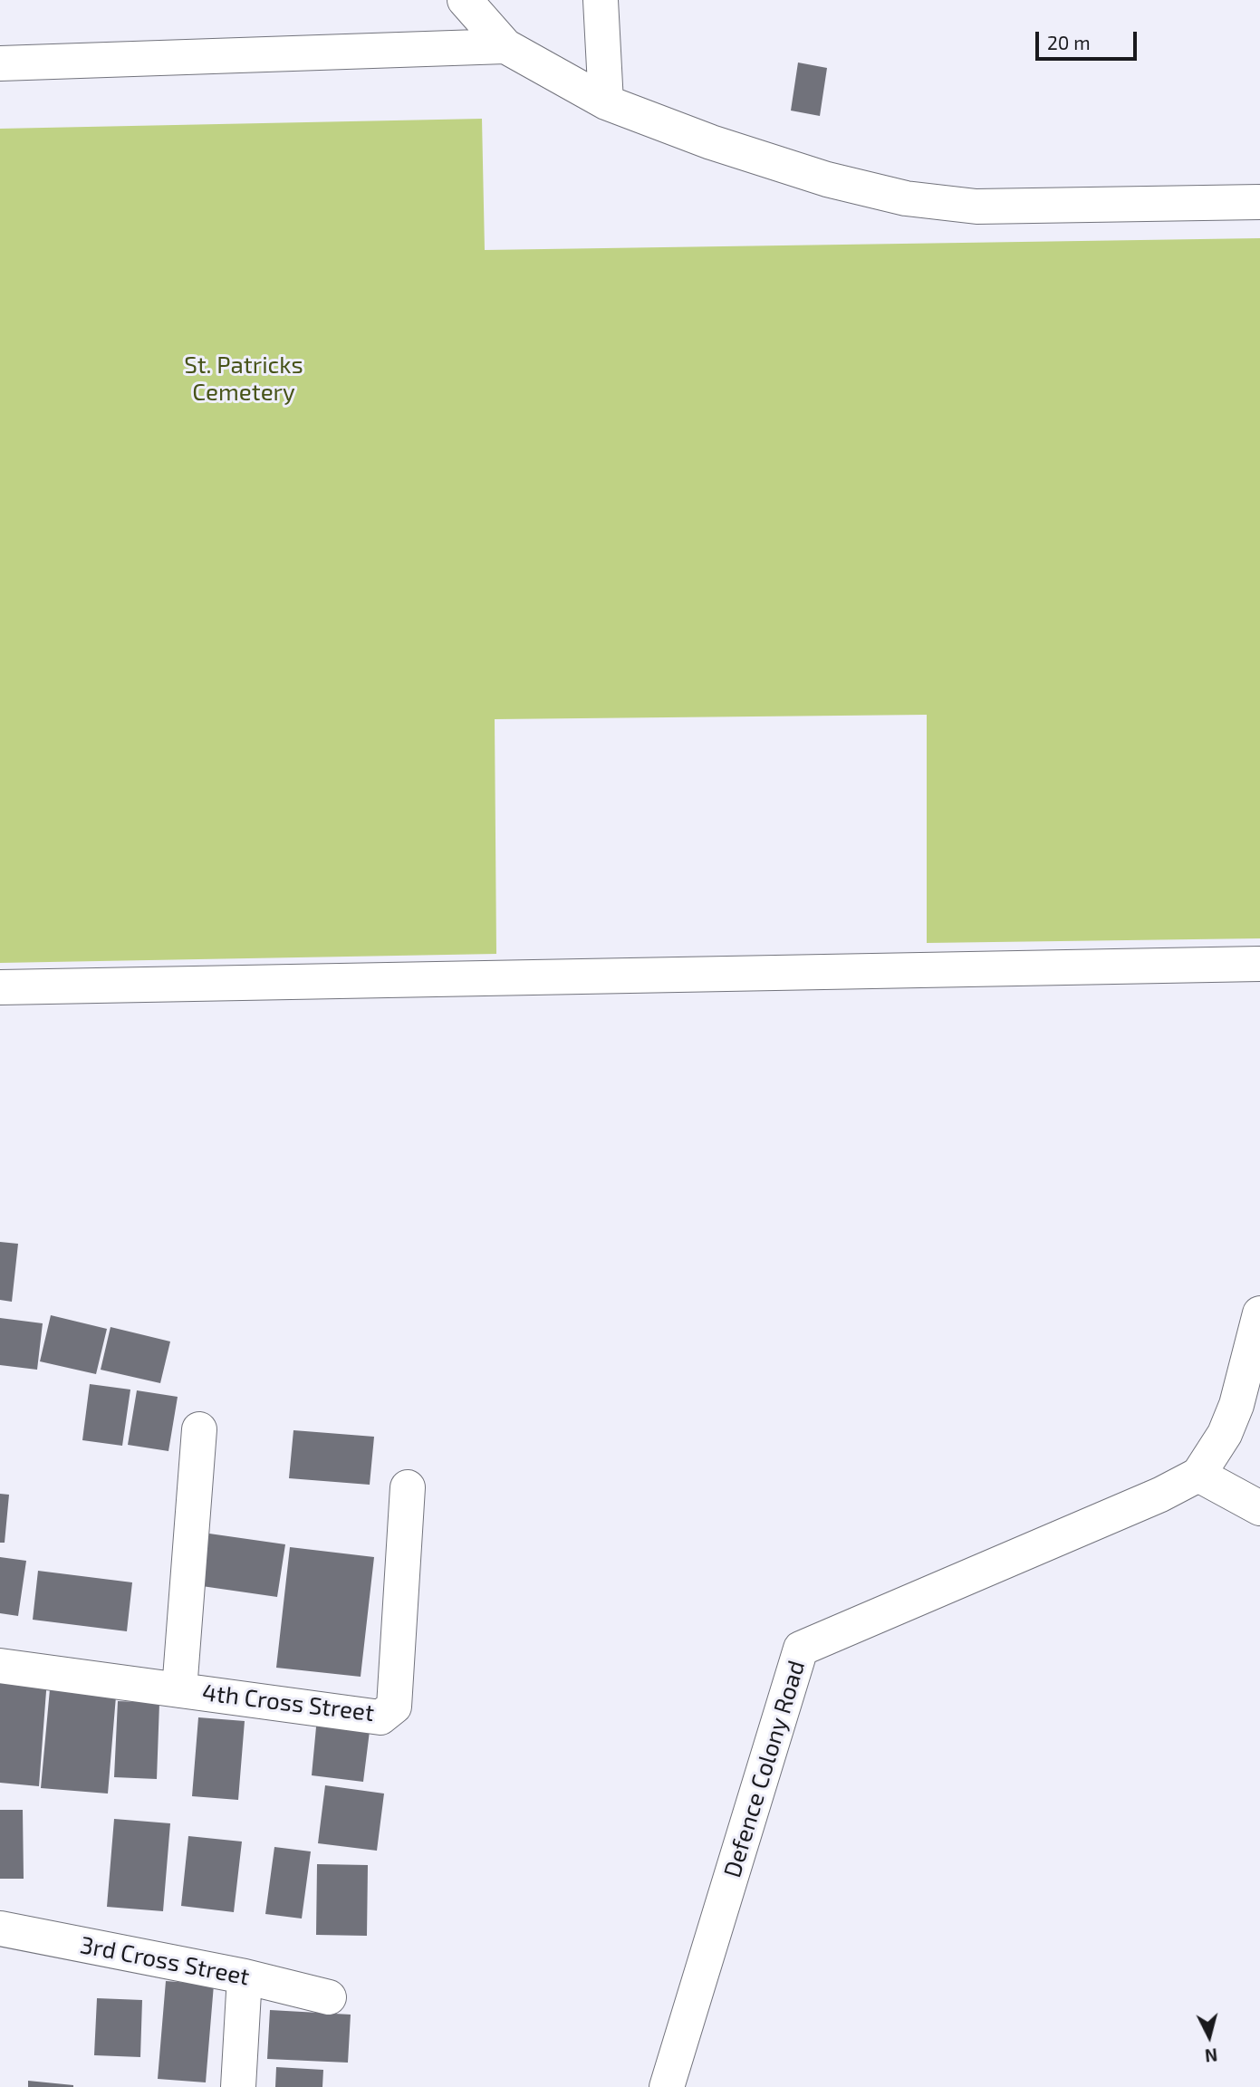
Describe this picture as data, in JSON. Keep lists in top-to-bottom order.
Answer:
{
  "streets": {
    "street": ["4th Cross Street", "Defence Colony Road", "3rd Cross Street"]
  },
  "parks": ["St. Patricks Cemetery"],
  "scale_bar": "20 m",
  "north": "bottom"
}
